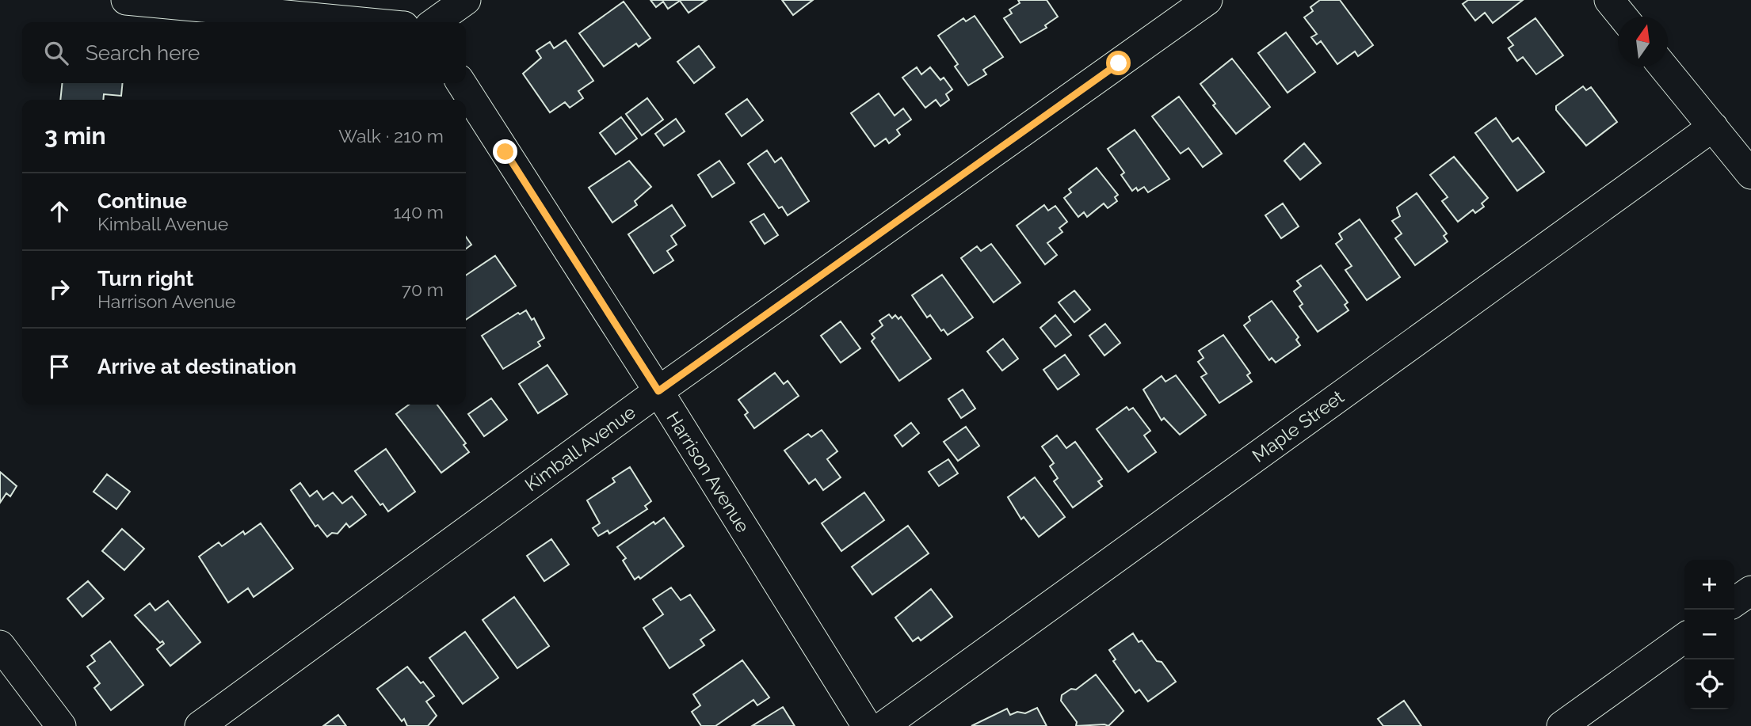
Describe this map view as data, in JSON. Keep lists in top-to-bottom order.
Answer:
{
  "streets": {
    "street": ["Maple Street", "Kimball Avenue", "Harrison Avenue"]
  },
  "crossings": [
    ["Kimball Avenue", "Harrison Avenue"]
  ],
  "north": "top",
  "page": {
    "search": "Search here",
    "heading": ["3 min", "Walk · 210 m"],
    "list": [
      ["Continue", "Kimball Avenue", "140 m"],
      ["Turn right", "Harrison Avenue", "70 m"],
      "Arrive at destination"
    ],
    "map_buttons": ["+", "−"]
  }
}
